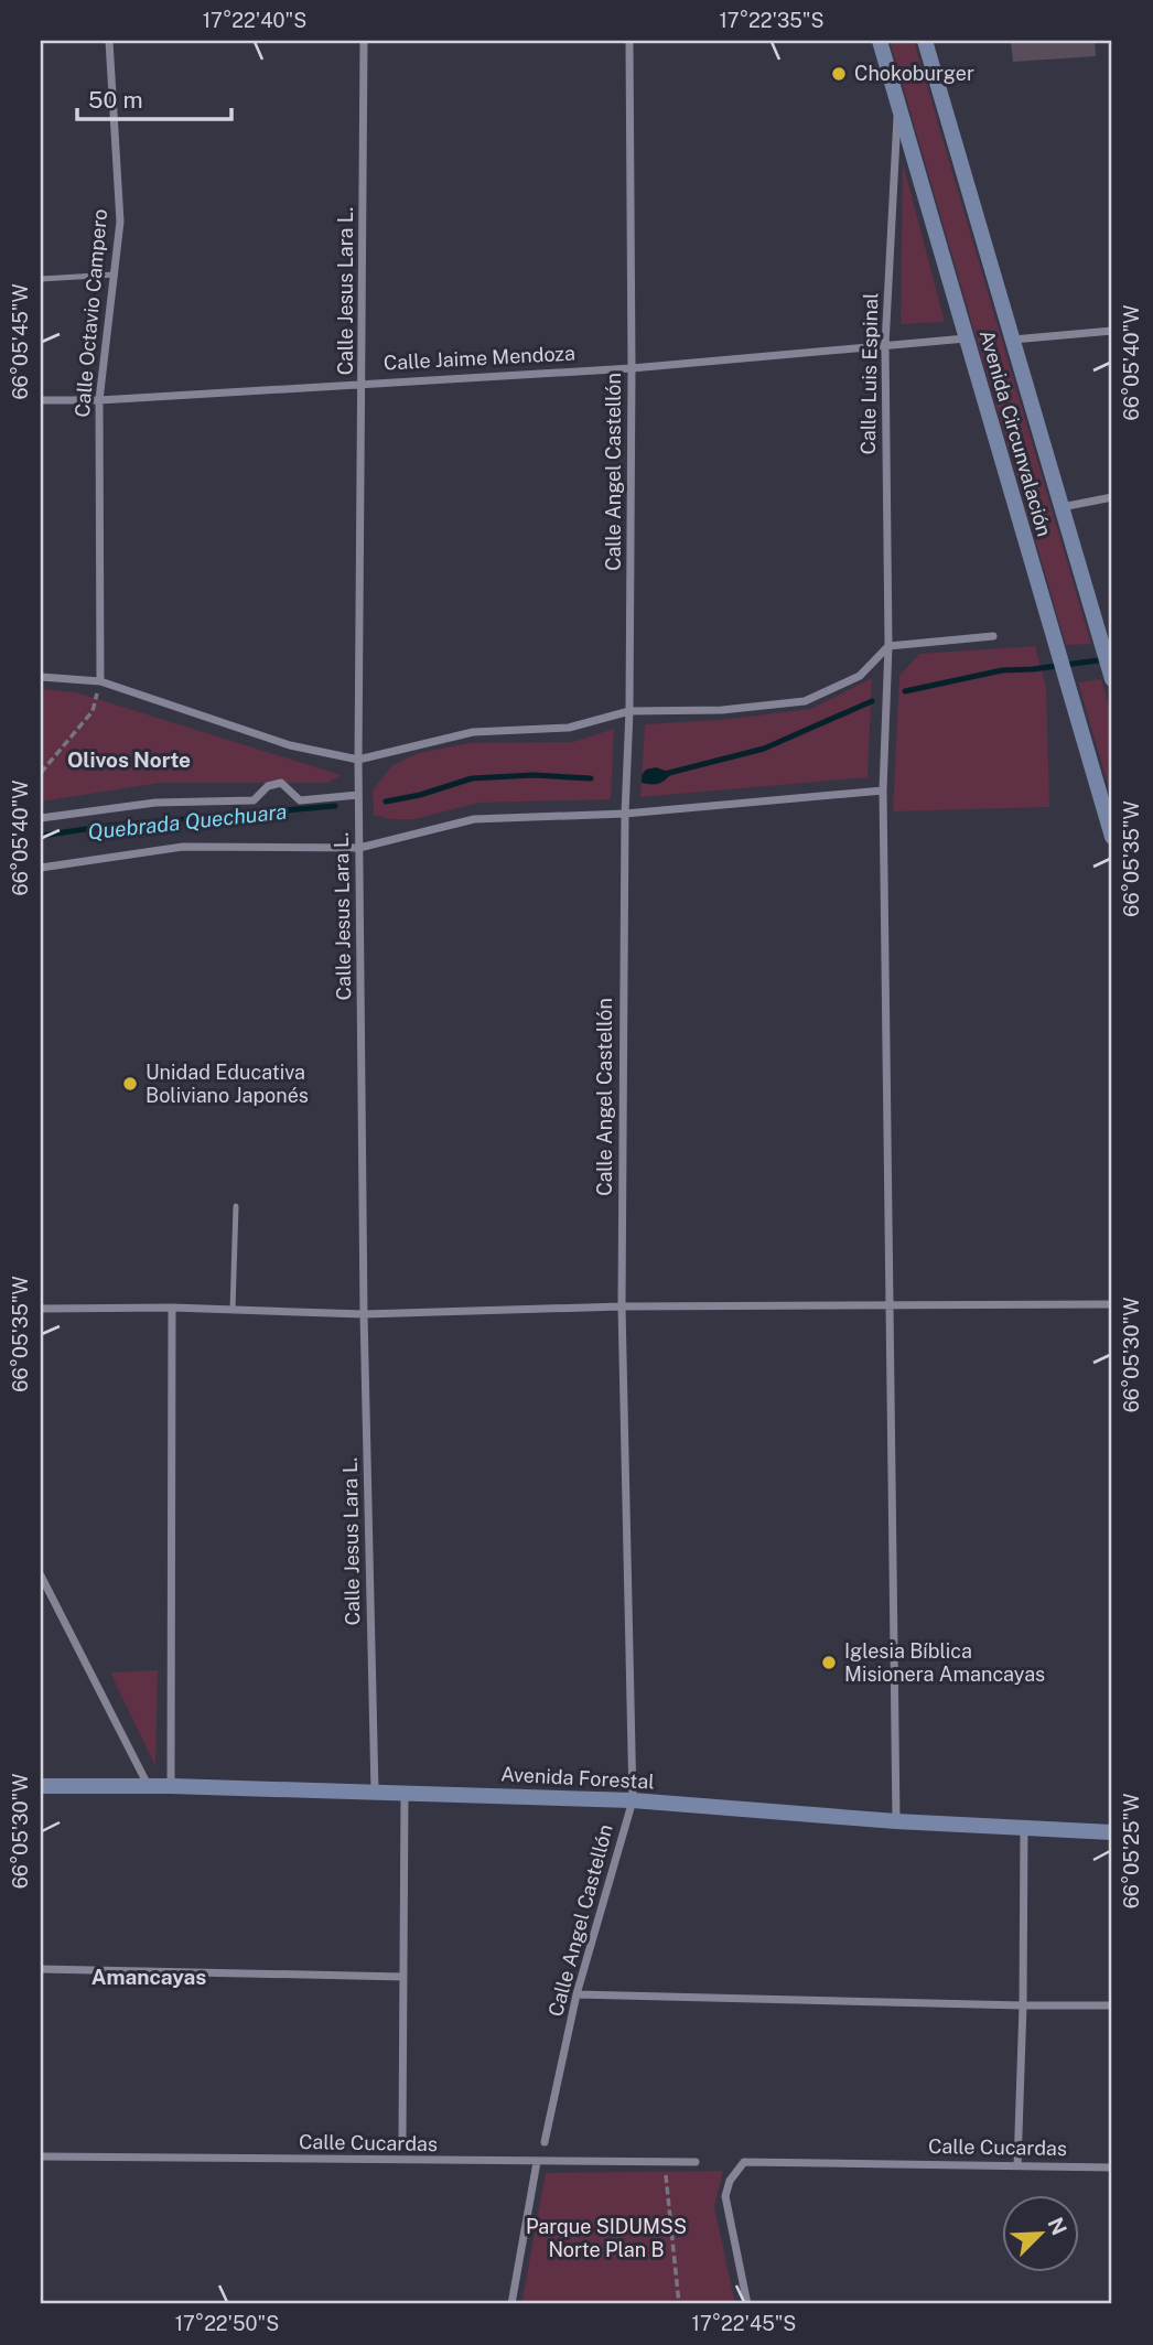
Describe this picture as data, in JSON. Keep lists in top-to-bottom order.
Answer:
{
  "streets": {
    "main road": ["Avenida Circunvalación", "Avenida Forestal"],
    "street": [
      "Calle Jesus Lara L.",
      "Calle Octavio Campero",
      "Calle Jaime Mendoza",
      "Calle Luis Espinal",
      "Calle Angel Castellón",
      "Calle Cucardas"
    ]
  },
  "crossings": [
    ["Calle Jesus Lara L.", "Calle Jaime Mendoza"],
    ["Calle Jesus Lara L.", "Avenida Forestal"],
    ["Calle Octavio Campero", "Calle Jaime Mendoza"],
    ["Calle Jaime Mendoza", "Calle Luis Espinal"],
    ["Calle Jaime Mendoza", "Avenida Circunvalación"],
    ["Calle Jaime Mendoza", "Calle Angel Castellón"],
    ["Calle Luis Espinal", "Avenida Circunvalación"],
    ["Calle Luis Espinal", "Avenida Forestal"],
    ["Calle Angel Castellón", "Avenida Forestal"]
  ],
  "districts": ["Olivos Norte", "Amancayas"],
  "water": ["Quebrada Quechuara"],
  "parks": ["Parque SIDUMSS Norte Plan B"],
  "places": ["Chokoburger", "Unidad Educativa Boliviano Japonés", "Iglesia Bíblica Misionera Amancayas"],
  "scale_bar": "50 m",
  "north": "top right",
  "coordinates": [
    "17°22'40\"S",
    "17°22'35\"S",
    "66°05'45\"W",
    "66°05'40\"W",
    "66°05'35\"W",
    "66°05'30\"W",
    "66°05'25\"W",
    "17°22'50\"S",
    "17°22'45\"S"
  ]
}
